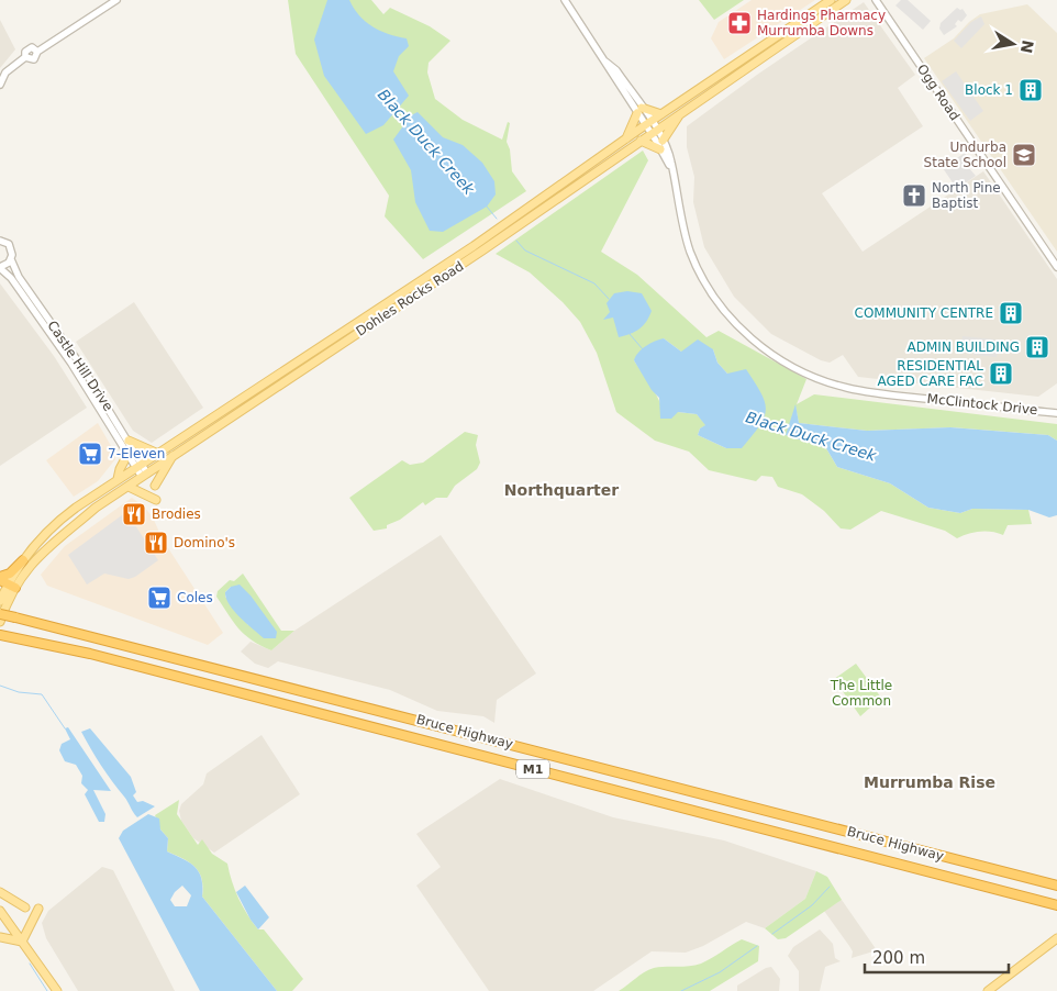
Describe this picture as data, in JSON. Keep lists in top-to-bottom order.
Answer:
{
  "streets": {
    "highway": ["Bruce Highway", "M1"],
    "main road": ["Dohles Rocks Road"],
    "street": ["Ogg Road", "Castle Hill Drive", "McClintock Drive"]
  },
  "crossings": [
    ["Dohles Rocks Road", "Castle Hill Drive"],
    ["Dohles Rocks Road", "McClintock Drive"]
  ],
  "districts": ["Northquarter", "Murrumba Rise"],
  "water": ["Black Duck Creek"],
  "parks": ["The Little Common"],
  "places": {
    "pharmacy": ["Hardings Pharmacy Murrumba Downs"],
    "building": [
      "Block 1",
      "COMMUNITY CENTRE",
      "ADMIN BUILDING",
      "RESIDENTIAL AGED CARE FAC"
    ],
    "school or university": ["Undurba State School"],
    "church": ["North Pine Baptist"],
    "supermarket": ["7-Eleven", "Coles"],
    "restaurant": ["Brodies", "Domino's"]
  },
  "scale_bar": "200 m",
  "north": "right"
}
